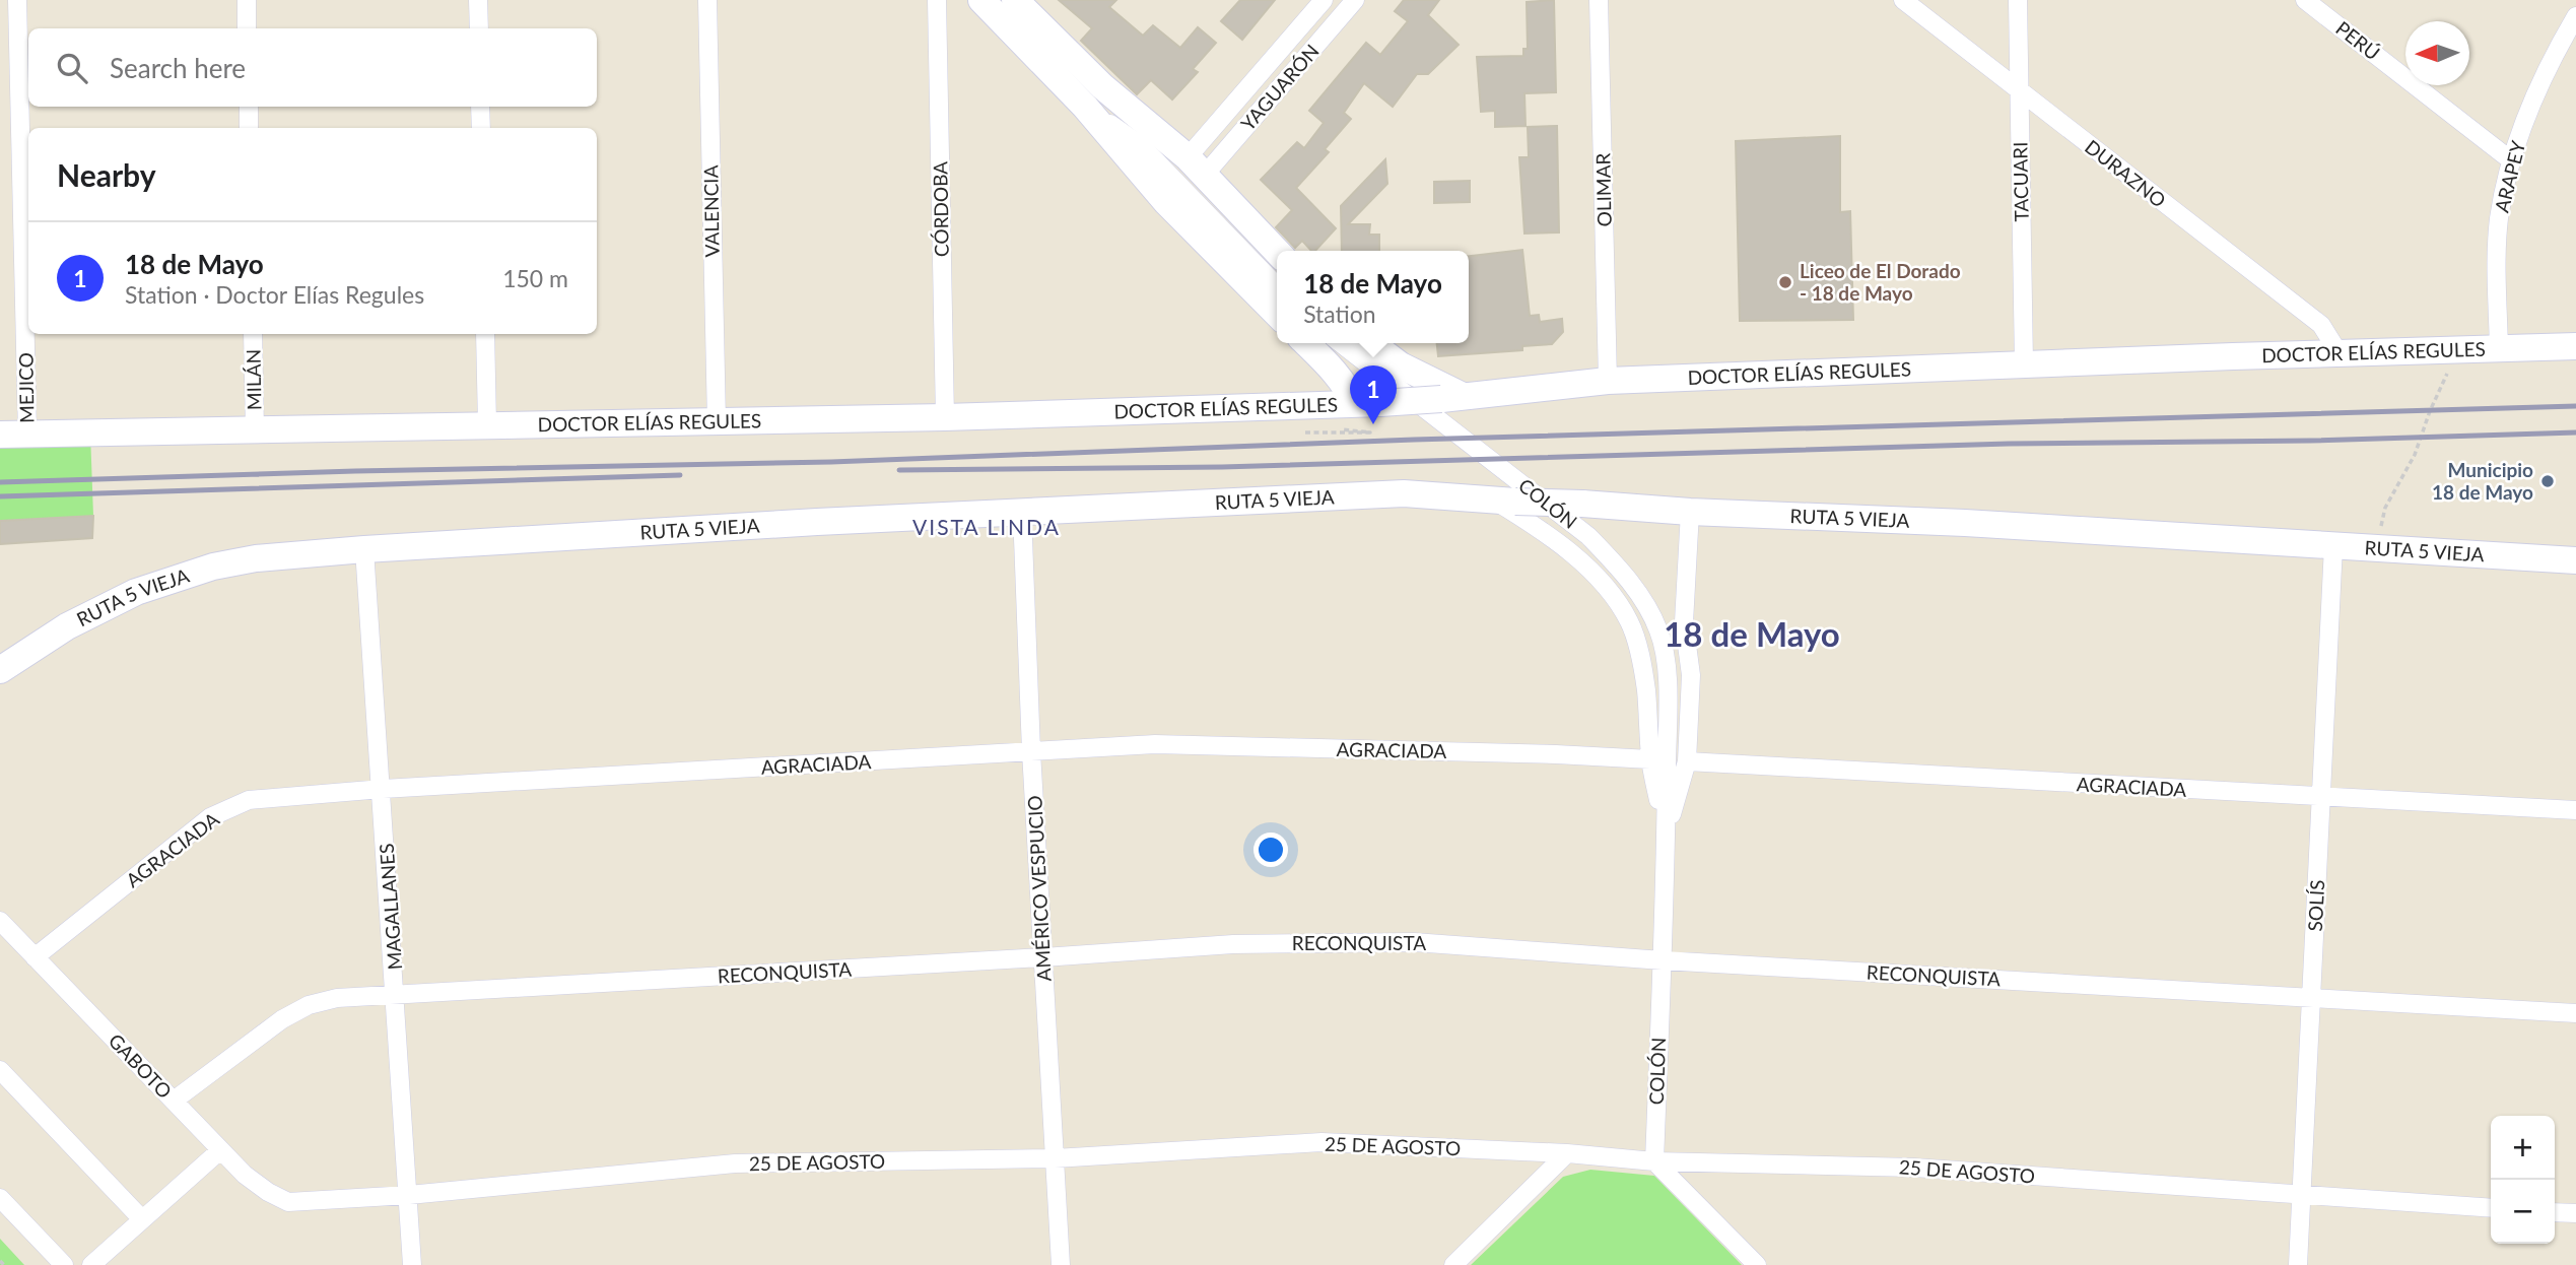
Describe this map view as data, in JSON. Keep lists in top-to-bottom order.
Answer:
{
  "streets": {
    "street": [
      "PERÚ",
      "YAGUARÓN",
      "DURAZNO",
      "ARAPEY",
      "TACUARI",
      "OLIMAR",
      "CÓRDOBA",
      "VALENCIA",
      "DOCTOR ELÍAS REGULES",
      "MILÁN",
      "MEJICO",
      "RUTA 5 VIEJA",
      "COLÓN",
      "AGRACIADA",
      "AMÉRICO VESPUCIO",
      "SOLÍS",
      "MAGALLANES",
      "RECONQUISTA",
      "GABOTO",
      "25 DE AGOSTO"
    ]
  },
  "crossings": [
    ["PERÚ", "ARAPEY"],
    ["DURAZNO", "TACUARI"],
    ["DURAZNO", "DOCTOR ELÍAS REGULES"],
    ["ARAPEY", "DOCTOR ELÍAS REGULES"],
    ["TACUARI", "DOCTOR ELÍAS REGULES"],
    ["OLIMAR", "DOCTOR ELÍAS REGULES"],
    ["CÓRDOBA", "DOCTOR ELÍAS REGULES"],
    ["VALENCIA", "DOCTOR ELÍAS REGULES"],
    ["DOCTOR ELÍAS REGULES", "MILÁN"],
    ["DOCTOR ELÍAS REGULES", "MEJICO"],
    ["RUTA 5 VIEJA", "COLÓN"],
    ["RUTA 5 VIEJA", "AMÉRICO VESPUCIO"],
    ["RUTA 5 VIEJA", "SOLÍS"],
    ["RUTA 5 VIEJA", "MAGALLANES"],
    ["COLÓN", "AGRACIADA"],
    ["COLÓN", "RECONQUISTA"],
    ["COLÓN", "25 DE AGOSTO"],
    ["AGRACIADA", "AMÉRICO VESPUCIO"],
    ["AGRACIADA", "SOLÍS"],
    ["AGRACIADA", "MAGALLANES"],
    ["AGRACIADA", "GABOTO"],
    ["AMÉRICO VESPUCIO", "RECONQUISTA"],
    ["AMÉRICO VESPUCIO", "25 DE AGOSTO"],
    ["SOLÍS", "RECONQUISTA"],
    ["SOLÍS", "25 DE AGOSTO"],
    ["MAGALLANES", "RECONQUISTA"],
    ["MAGALLANES", "25 DE AGOSTO"],
    ["RECONQUISTA", "GABOTO"],
    ["GABOTO", "25 DE AGOSTO"]
  ],
  "districts": ["VISTA LINDA", "18 de Mayo"],
  "places": ["Liceo de El Dorado - 18 de Mayo", "Municipio 18 de Mayo"],
  "north": "left",
  "page": {
    "search": "Search here",
    "heading": "Nearby",
    "list": [
      {
        "mark": "1",
        "name": "18 de Mayo",
        "note": "Station · Doctor Elías Regules",
        "value": "150 m"
      }
    ],
    "popup": ["18 de Mayo", "Station"],
    "pins": "1",
    "map_buttons": ["+", "−"]
  }
}
